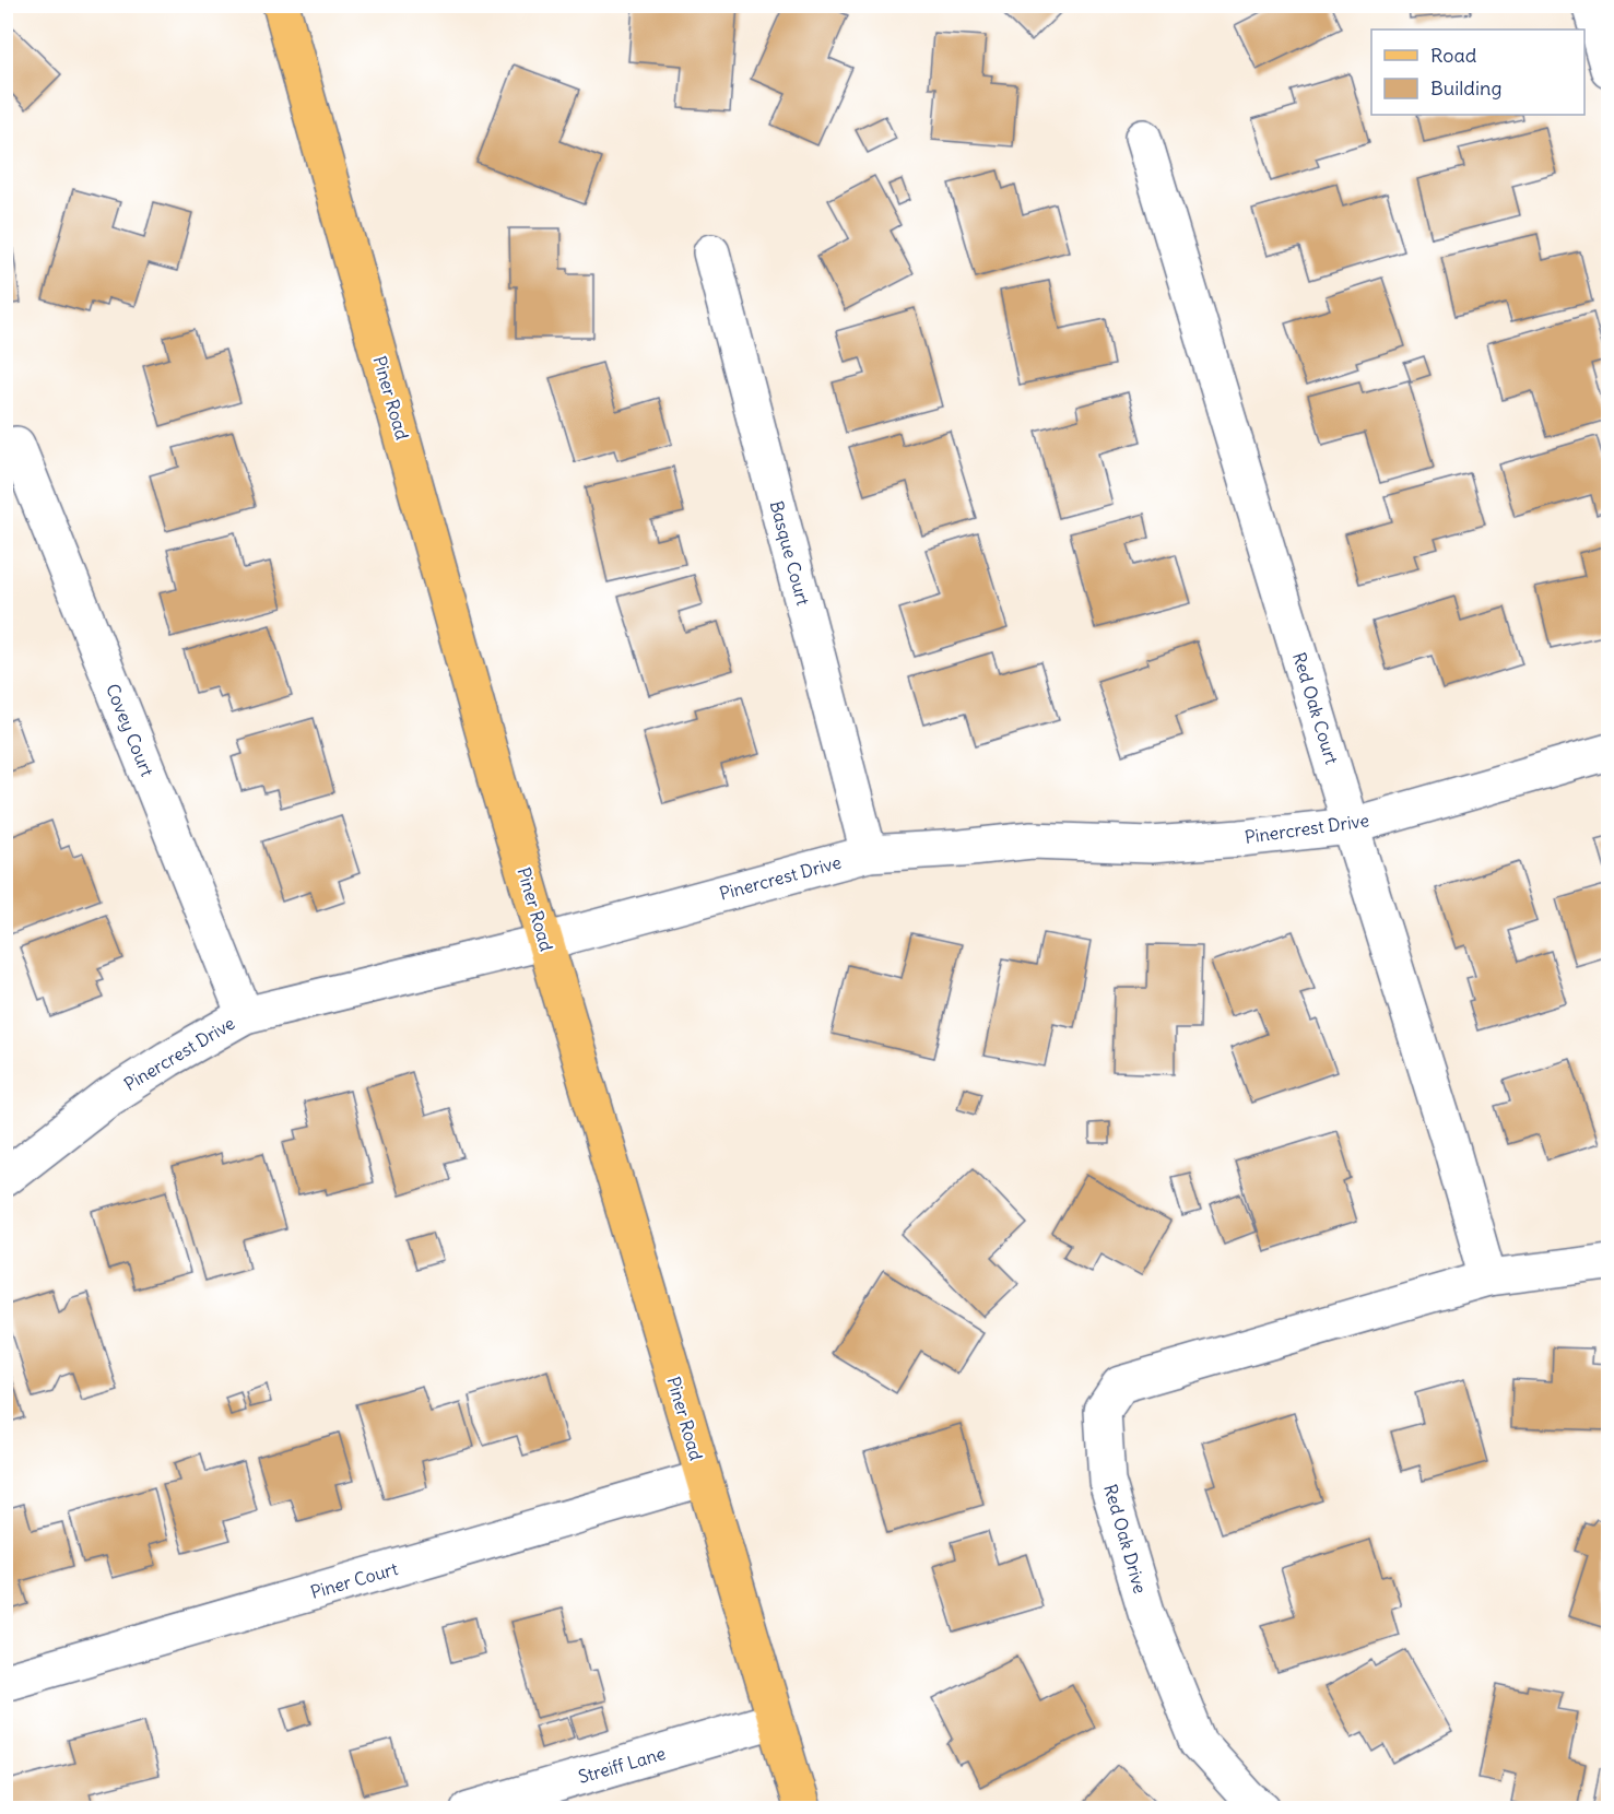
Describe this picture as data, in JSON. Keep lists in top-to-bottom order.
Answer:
{
  "streets": {
    "main road": ["Piner Road"],
    "street": [
      "Basque Court",
      "Red Oak Court",
      "Covey Court",
      "Pinercrest Drive",
      "Red Oak Drive",
      "Piner Court",
      "Streiff Lane"
    ]
  },
  "crossings": [
    ["Piner Road", "Pinercrest Drive"],
    ["Piner Road", "Piner Court"],
    ["Piner Road", "Streiff Lane"],
    ["Basque Court", "Pinercrest Drive"],
    ["Red Oak Court", "Pinercrest Drive"],
    ["Red Oak Court", "Red Oak Drive"],
    ["Covey Court", "Pinercrest Drive"]
  ],
  "legend": ["Road", "Building"]
}
